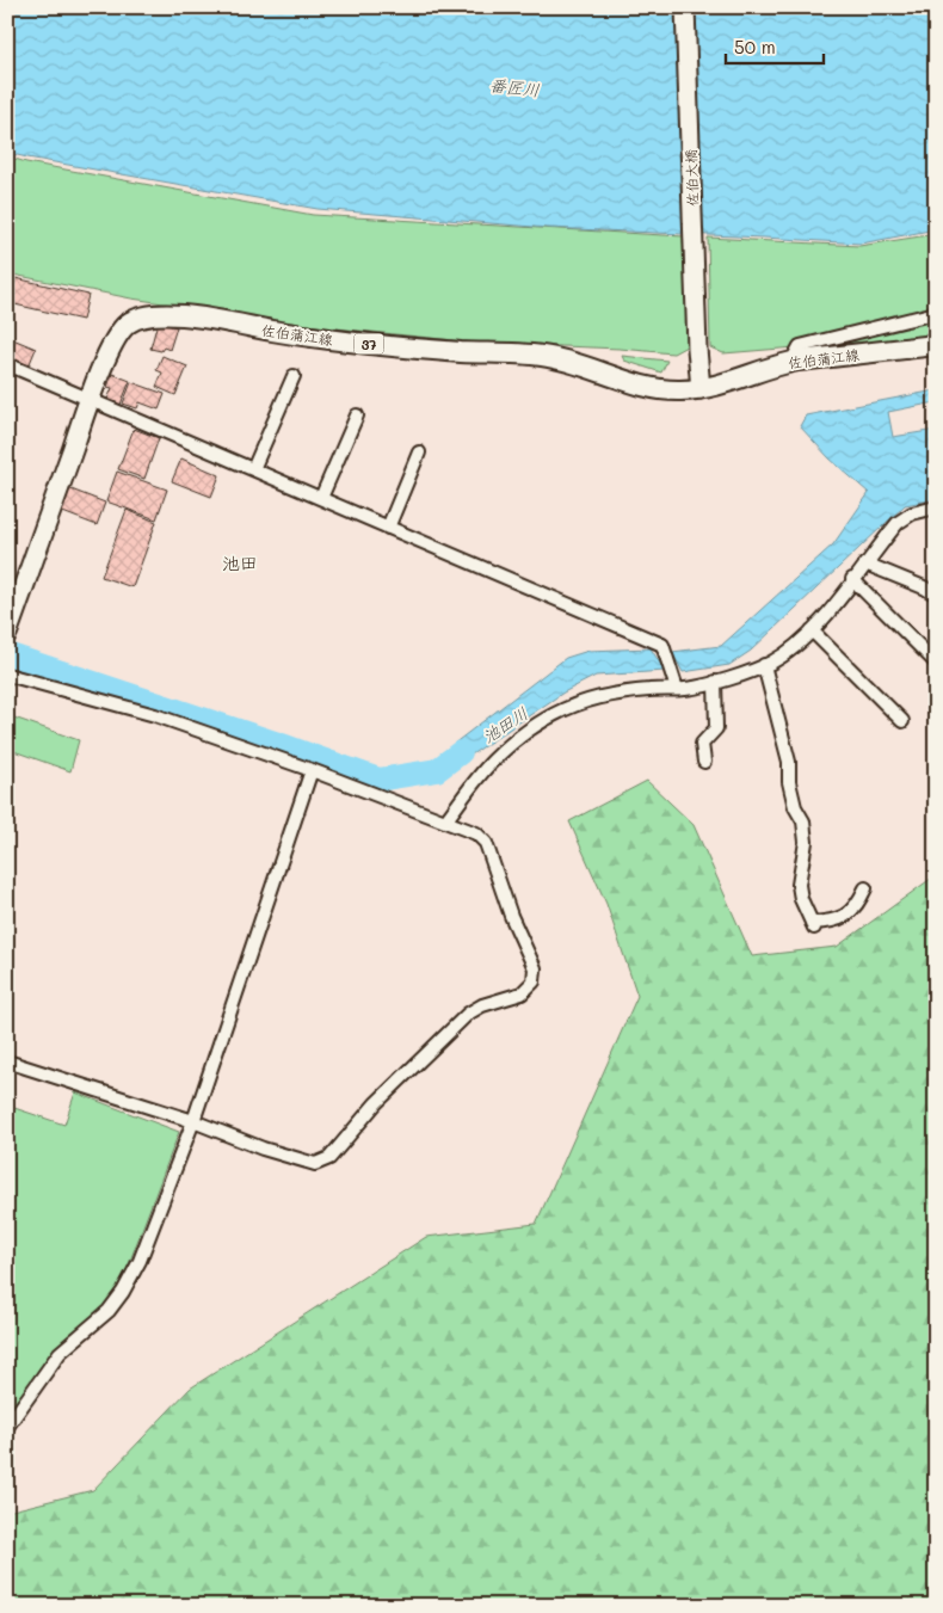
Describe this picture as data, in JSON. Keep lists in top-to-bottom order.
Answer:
{
  "streets": {
    "main road": ["佐伯蒲江線", "37"],
    "street": ["佐伯大橋"]
  },
  "crossings": [
    ["佐伯大橋", "佐伯蒲江線"]
  ],
  "districts": ["池田"],
  "water": ["番匠川", "池田川"],
  "scale_bar": "50 m"
}
